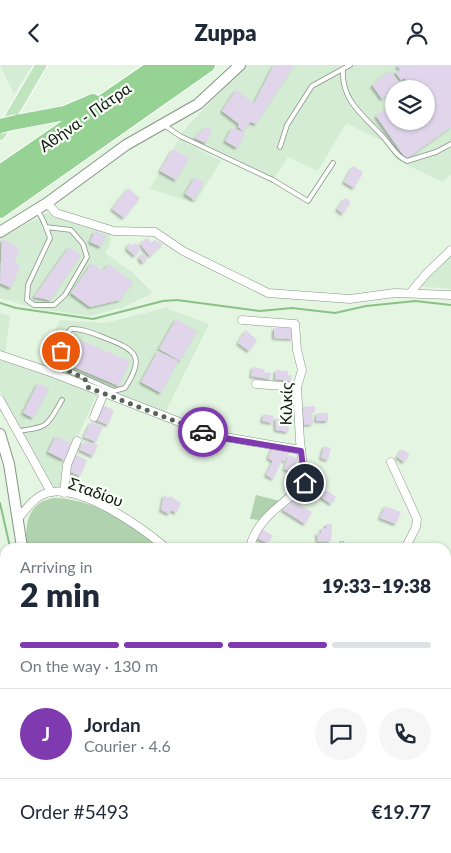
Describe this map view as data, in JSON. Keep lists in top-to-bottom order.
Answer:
{
  "streets": {
    "highway": ["Αθήνα - Πάτρα"],
    "street": ["Κιλκίς", "Σταδίου"]
  },
  "page": {
    "header": "Zuppa",
    "heading": ["2 min", "Arriving in", "19:33–19:38"],
    "panel": [
      "Jordan",
      "Courier · 4.6",
      "Order #5493",
      "€19.77"
    ],
    "bar": "On the way · 130 m",
    "round": "J"
  }
}
